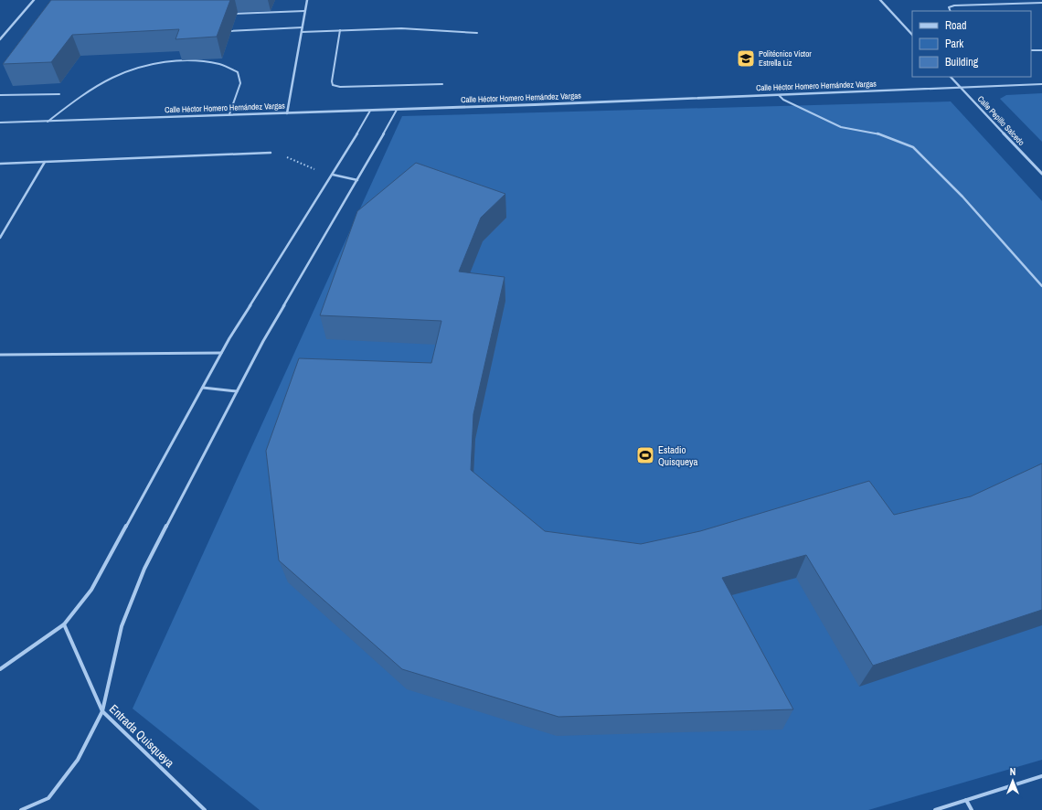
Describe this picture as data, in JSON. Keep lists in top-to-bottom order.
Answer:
{
  "streets": {
    "street": ["Calle Héctor Homero Hernández Vargas", "Calle Pepillo Salcedo"],
    "lane": ["Entrada Quisqueya"]
  },
  "crossings": [
    ["Calle Héctor Homero Hernández Vargas", "Calle Pepillo Salcedo"]
  ],
  "places": {
    "school or university": ["Politécnico Víctor Estrella Liz"],
    "sports": ["Estadio Quisqueya"]
  },
  "legend": ["Road", "Park", "Building"],
  "north": "top"
}
